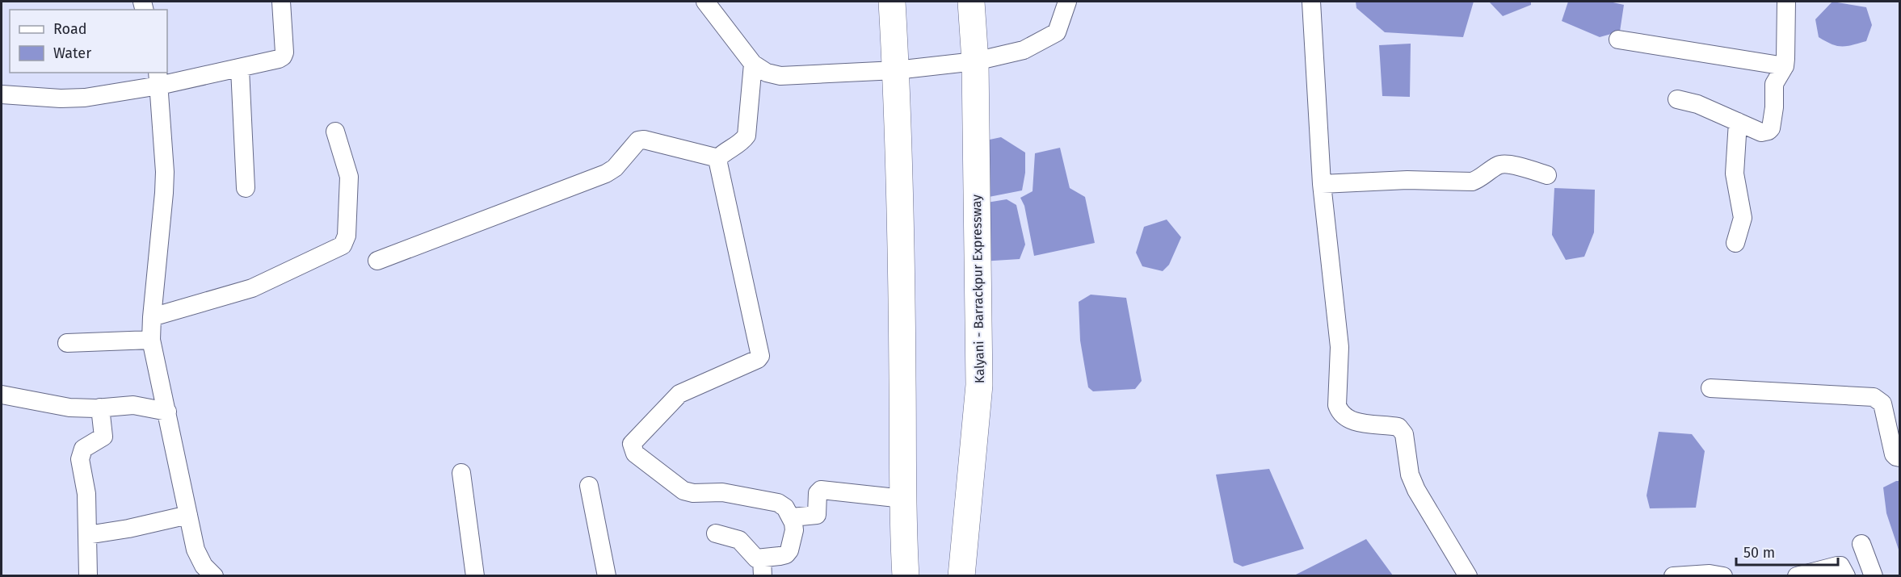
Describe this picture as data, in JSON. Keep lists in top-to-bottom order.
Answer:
{
  "streets": {
    "highway": ["Kalyani - Barrackpur Expressway"]
  },
  "legend": ["Road", "Water"],
  "scale_bar": "50 m"
}
